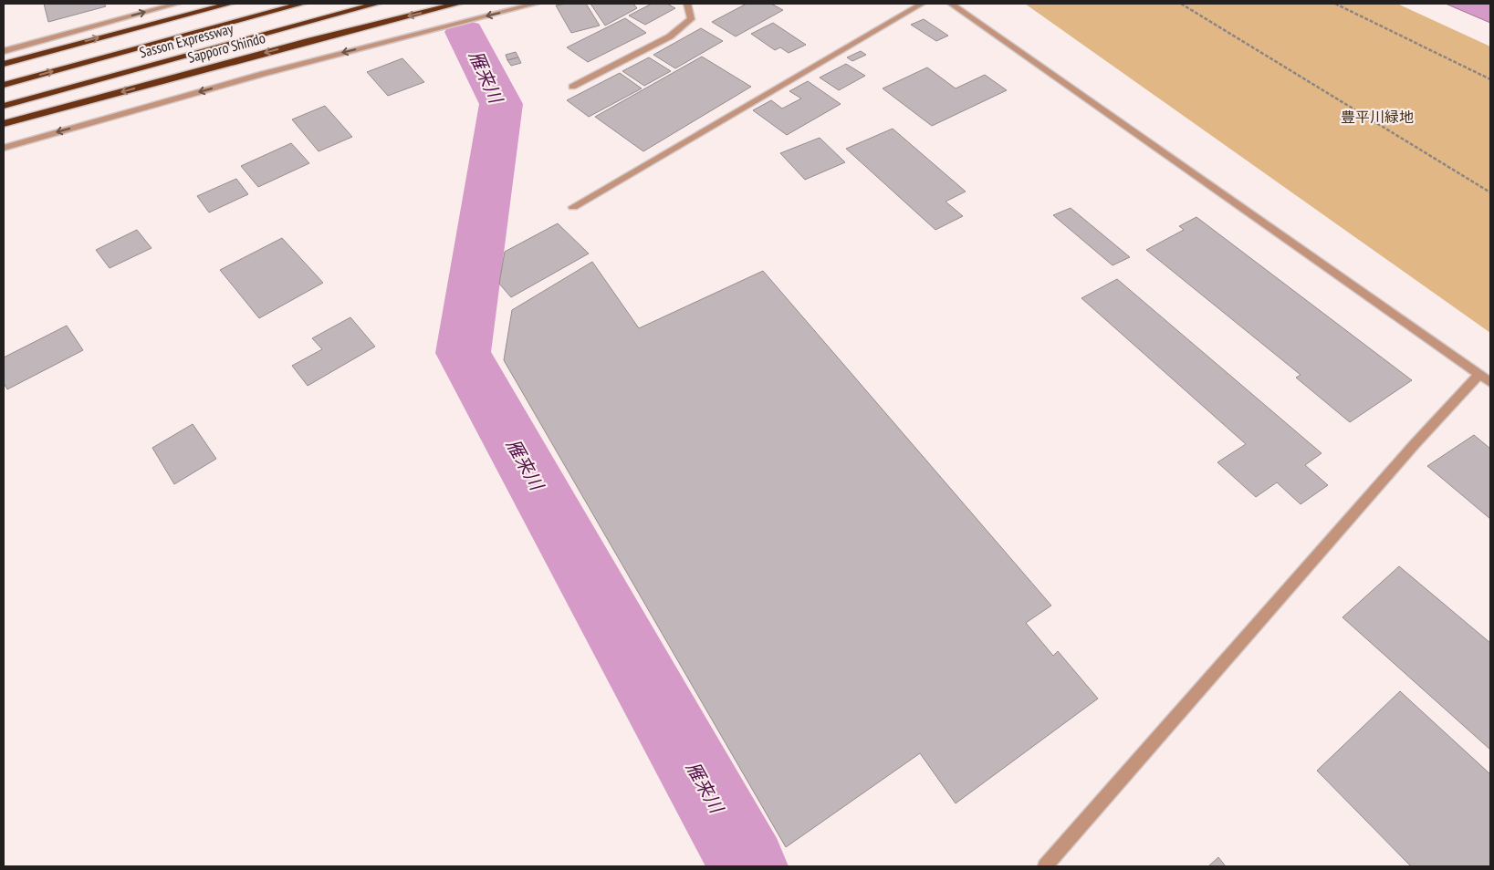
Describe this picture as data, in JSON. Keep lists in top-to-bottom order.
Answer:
{
  "streets": {
    "highway": ["Sasson Expressway", "Sapporo Shindo"]
  },
  "water": ["雁来川"],
  "parks": ["豊平川緑地"]
}
